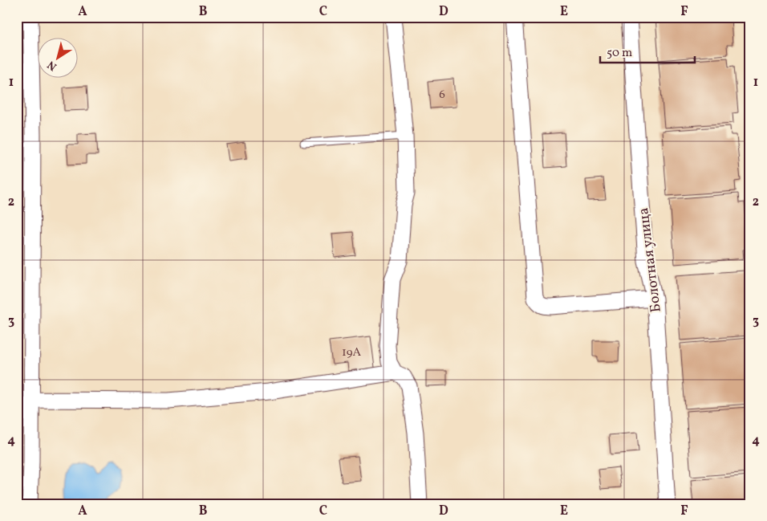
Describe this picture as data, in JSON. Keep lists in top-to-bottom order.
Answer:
{
  "streets": {
    "street": ["Болотная улица"]
  },
  "house_numbers": ["6", "19А"],
  "scale_bar": "50 m",
  "north": "bottom left",
  "grid": {
    "columns": [
      "A",
      "B",
      "C",
      "D",
      "E",
      "F"
    ],
    "rows": [
      "1",
      "2",
      "3",
      "4"
    ]
  }
}
